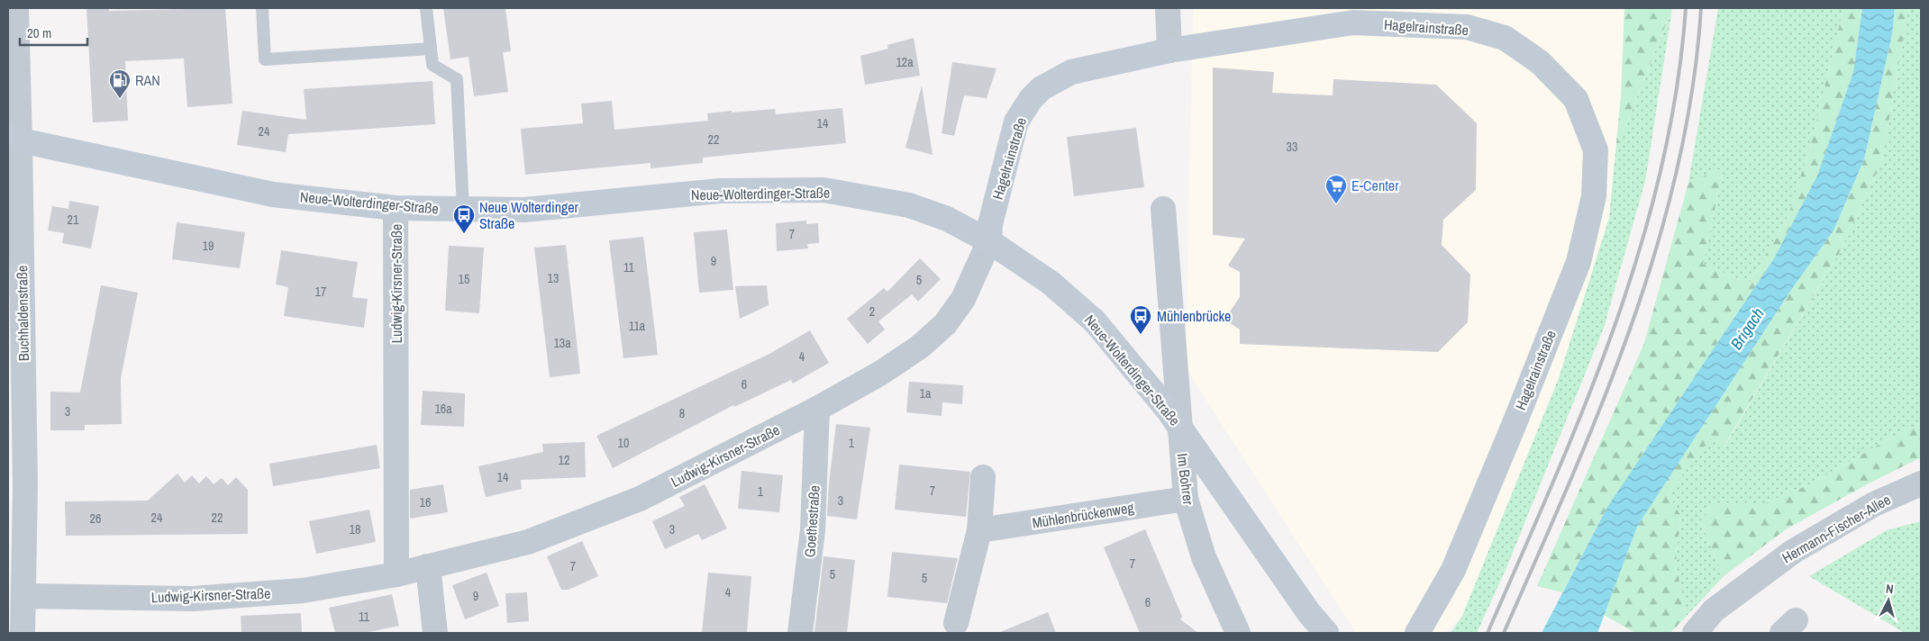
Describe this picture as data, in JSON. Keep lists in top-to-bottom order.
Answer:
{
  "streets": {
    "main road": ["Hagelrainstraße", "Neue-Wolterdinger-Straße"],
    "street": [
      "Ludwig-Kirsner-Straße",
      "Buchhaldenstraße",
      "Im Bohrer",
      "Mühlenbrückenweg",
      "Goethestraße",
      "Hermann-Fischer-Allee"
    ]
  },
  "crossings": [
    ["Hagelrainstraße", "Neue-Wolterdinger-Straße"],
    ["Hagelrainstraße", "Ludwig-Kirsner-Straße"],
    ["Neue-Wolterdinger-Straße", "Ludwig-Kirsner-Straße"],
    ["Neue-Wolterdinger-Straße", "Buchhaldenstraße"],
    ["Ludwig-Kirsner-Straße", "Buchhaldenstraße"],
    ["Ludwig-Kirsner-Straße", "Goethestraße"],
    ["Im Bohrer", "Mühlenbrückenweg"]
  ],
  "water": ["Brigach"],
  "places": {
    "fuel station": ["RAN"],
    "supermarket": ["E-Center"],
    "bus stop": ["Neue Wolterdinger Straße", "Mühlenbrücke"]
  },
  "house_numbers": [
    "12a",
    "14",
    "24",
    "22",
    "33",
    "21",
    "7",
    "19",
    "9",
    "11",
    "13",
    "15",
    "5",
    "17",
    "2",
    "11a",
    "13a",
    "4",
    "6",
    "1a",
    "16a",
    "3",
    "8",
    "10",
    "1",
    "12",
    "14",
    "7",
    "1",
    "3",
    "16",
    "24",
    "22",
    "26",
    "18",
    "3",
    "7",
    "7",
    "5",
    "5",
    "4",
    "9",
    "6",
    "11"
  ],
  "scale_bar": "20 m",
  "north": "top"
}
